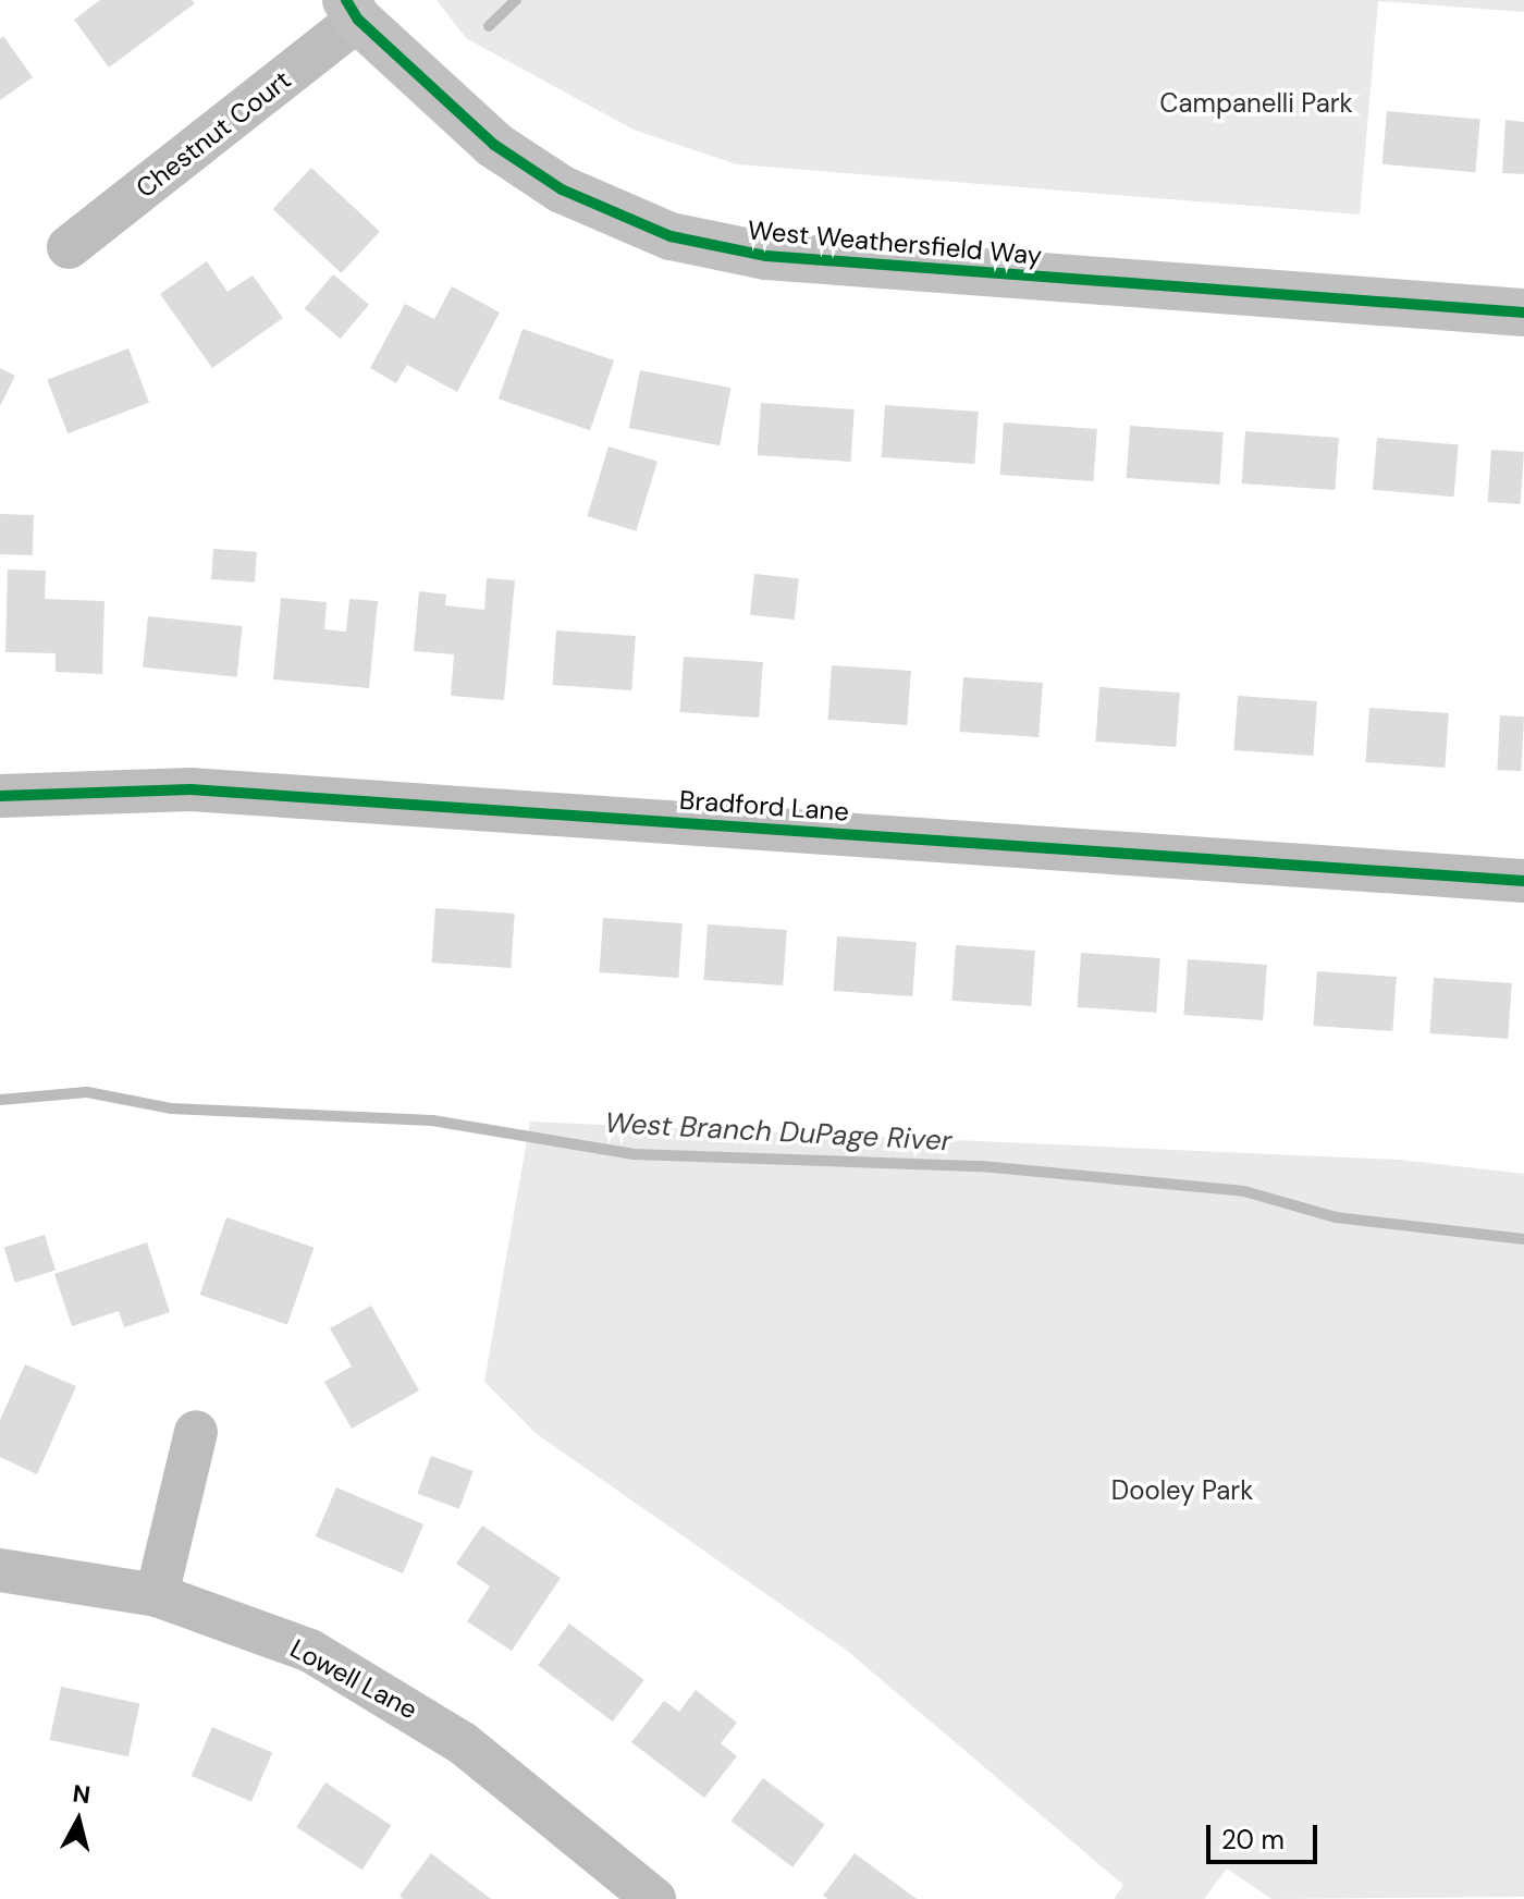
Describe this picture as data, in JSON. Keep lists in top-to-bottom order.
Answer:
{
  "streets": {
    "street": [
      "Chestnut Court",
      "West Weathersfield Way",
      "Bradford Lane",
      "Lowell Lane"
    ]
  },
  "crossings": [
    ["Chestnut Court", "West Weathersfield Way"]
  ],
  "water": ["West Branch DuPage River"],
  "parks": ["Campanelli Park", "Dooley Park"],
  "scale_bar": "20 m",
  "north": "top"
}
